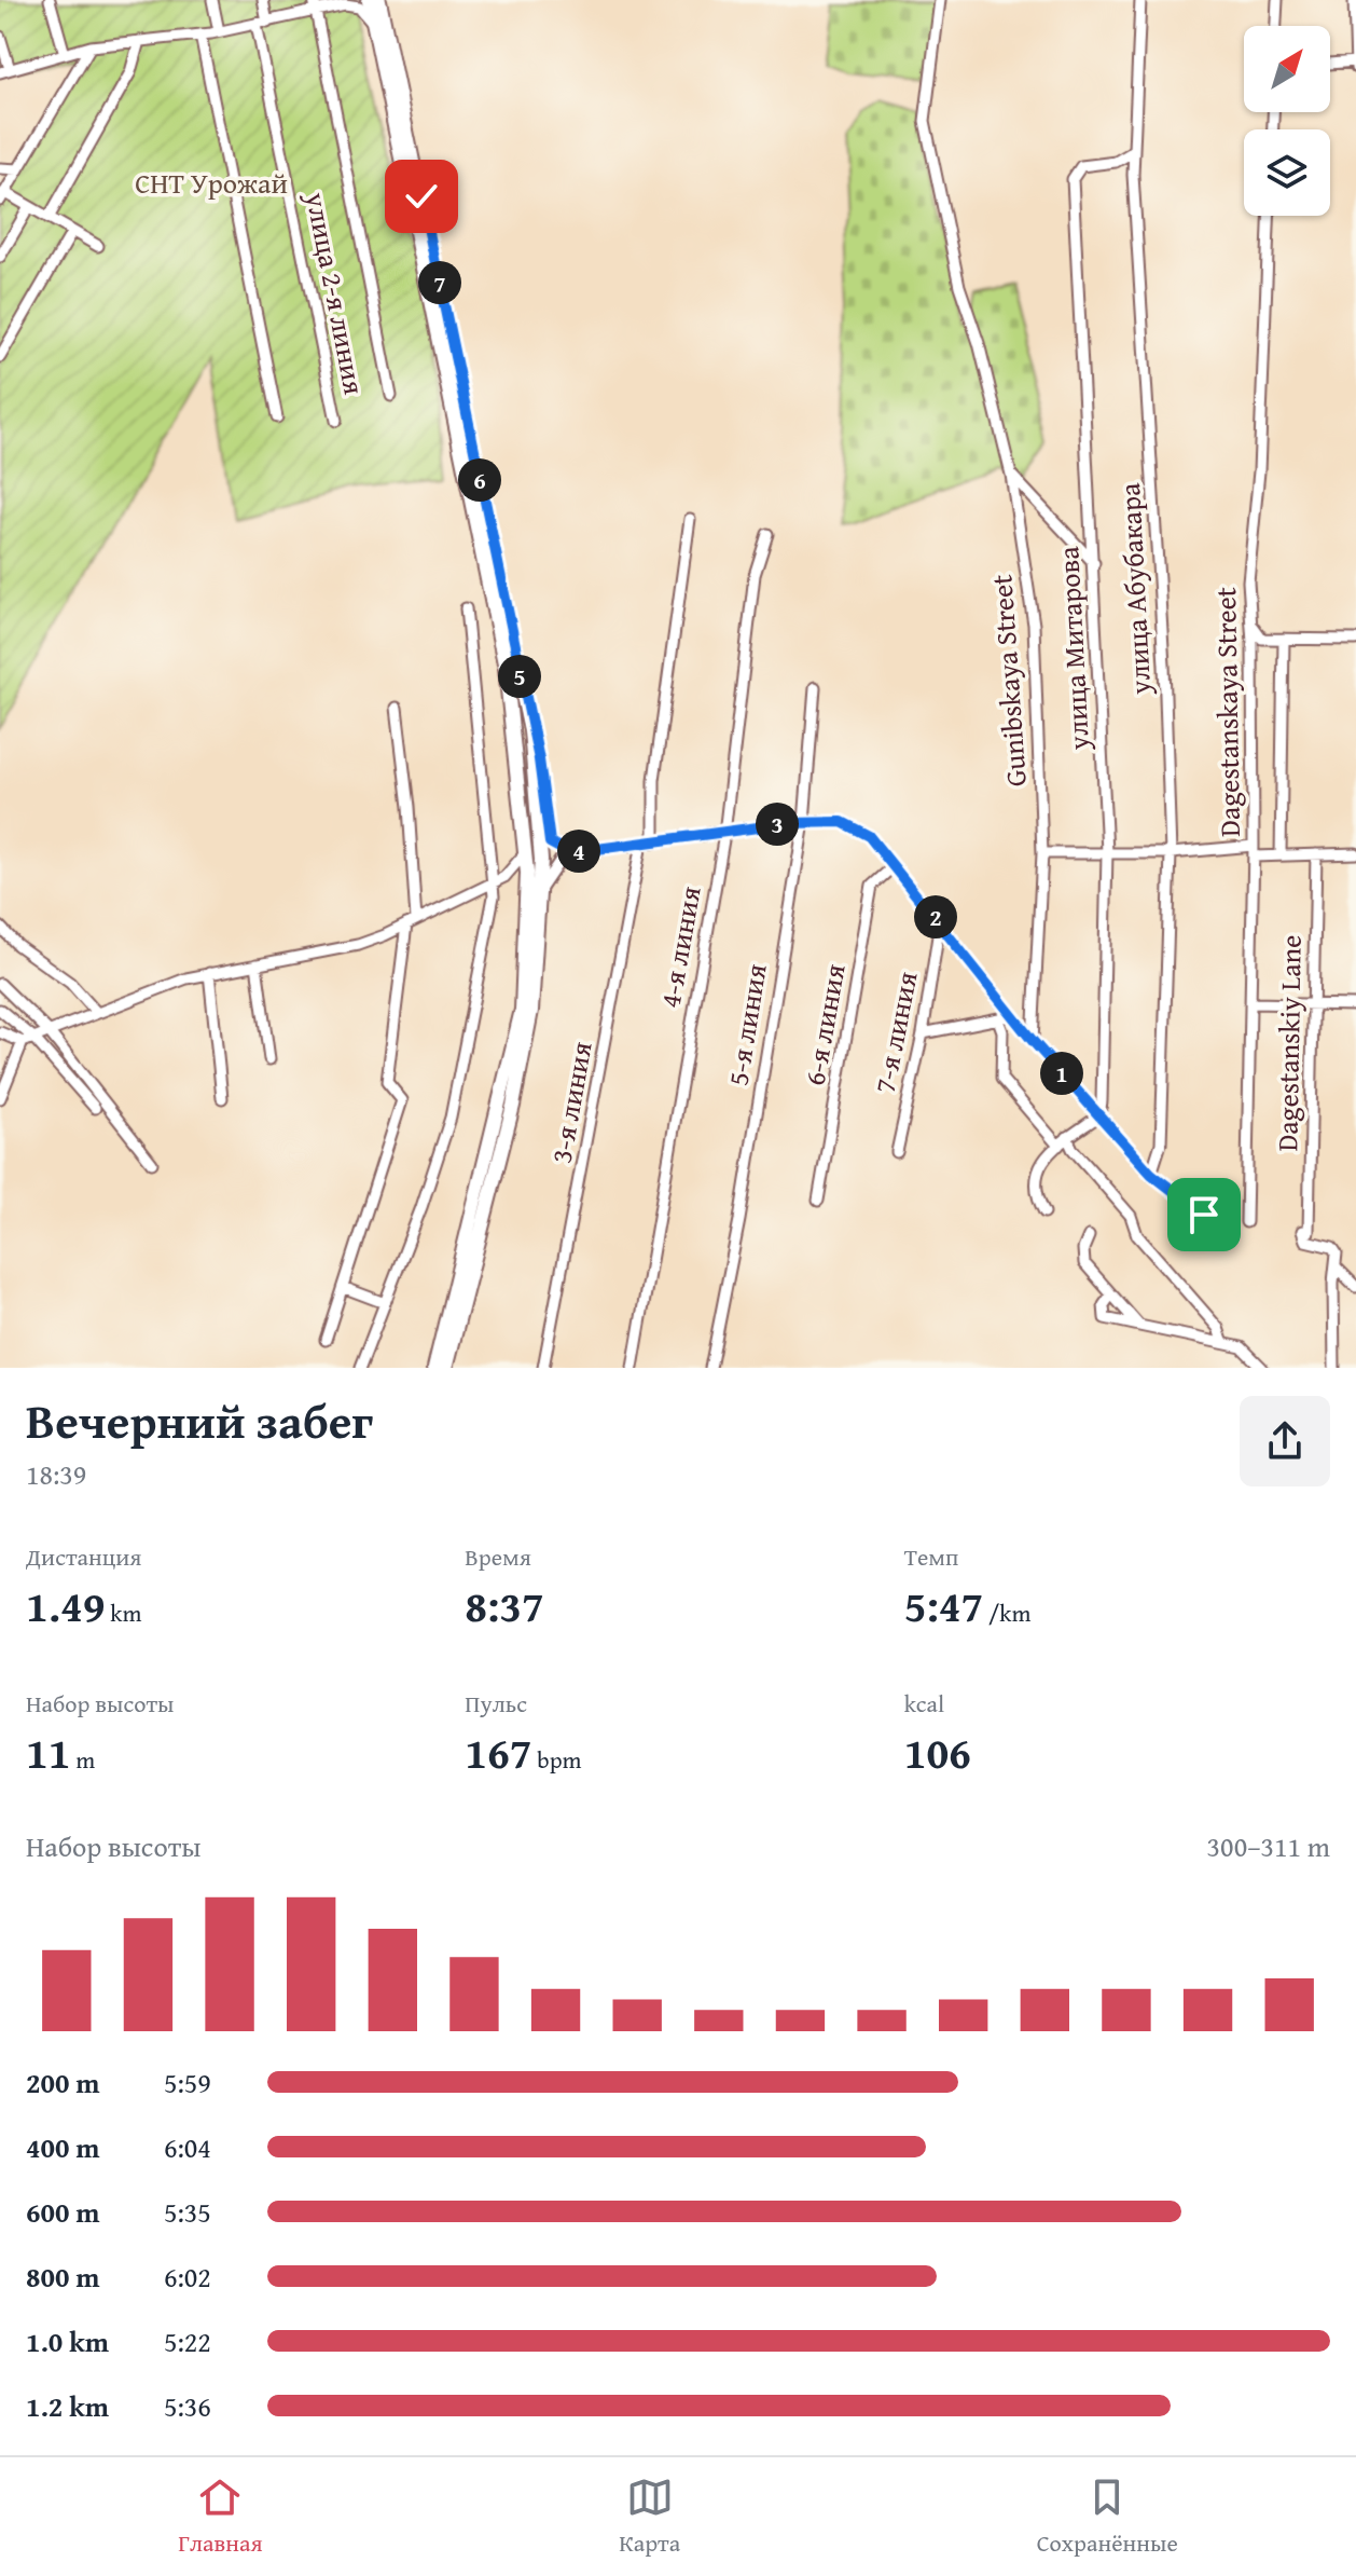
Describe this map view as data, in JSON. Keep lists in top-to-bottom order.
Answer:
{
  "streets": {
    "street": [
      "улица 2-я линия",
      "улица Абубакара",
      "улица Митарова",
      "Gunibskaya Street",
      "Dagestanskaya Street",
      "4-я линия",
      "5-я линия",
      "6-я линия",
      "7-я линия",
      "Dagestanskiy Lane",
      "3-я линия"
    ]
  },
  "crossings": [
    ["улица Абубакара", "улица Митарова"]
  ],
  "parks": ["СНТ Урожай"],
  "north": "top right",
  "page": {
    "pins": [
      "7",
      "6",
      "5",
      "3",
      "4",
      "2",
      "1"
    ],
    "heading": ["Вечерний забег", "18:39"],
    "stats": [
      ["Дистанция", "1.49 km"],
      ["Время", "8:37"],
      ["Темп", "5:47 /km"],
      ["Набор высоты", "11 m"],
      ["Пульс", "167 bpm"],
      ["kcal", "106"]
    ],
    "chart": ["Набор высоты", "300–311 m"],
    "list": [
      {
        "name": "200 m",
        "note": "5:59"
      },
      {
        "name": "400 m",
        "note": "6:04"
      },
      {
        "name": "600 m",
        "note": "5:35"
      },
      {
        "name": "800 m",
        "note": "6:02"
      },
      {
        "name": "1.0 km",
        "note": "5:22"
      },
      {
        "name": "1.2 km",
        "note": "5:36"
      }
    ],
    "tabs": ["Главная", "Карта", "Сохранённые"]
  }
}
